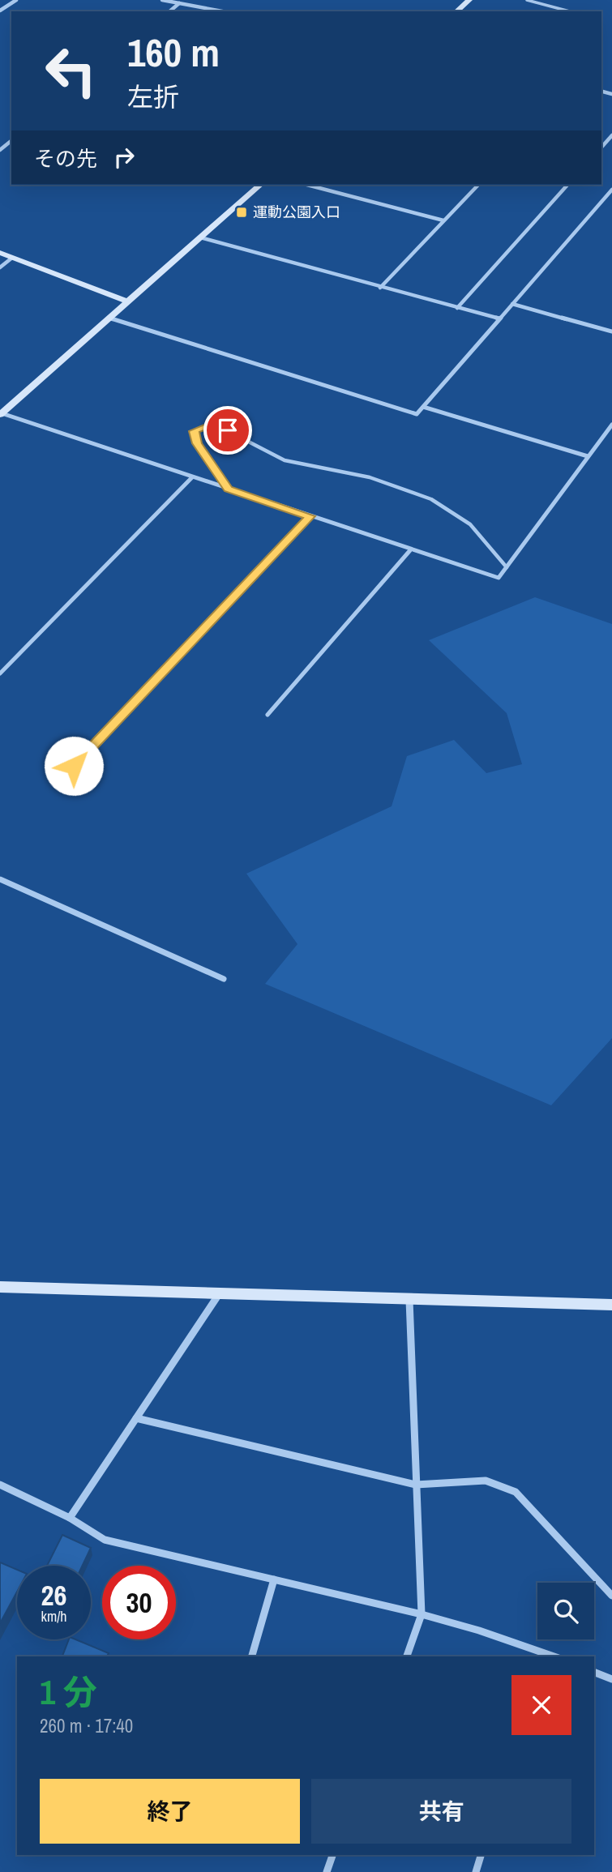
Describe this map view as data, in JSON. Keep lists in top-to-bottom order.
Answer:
{
  "places": {
    "transit": ["運動公園入口"]
  },
  "page": {
    "turn": ["160 m", "左折"],
    "then": "その先",
    "speed": "26 km/h",
    "limit": "30",
    "heading": ["1 分", "260 m · 17:40"],
    "buttons": ["終了", "共有"]
  }
}
